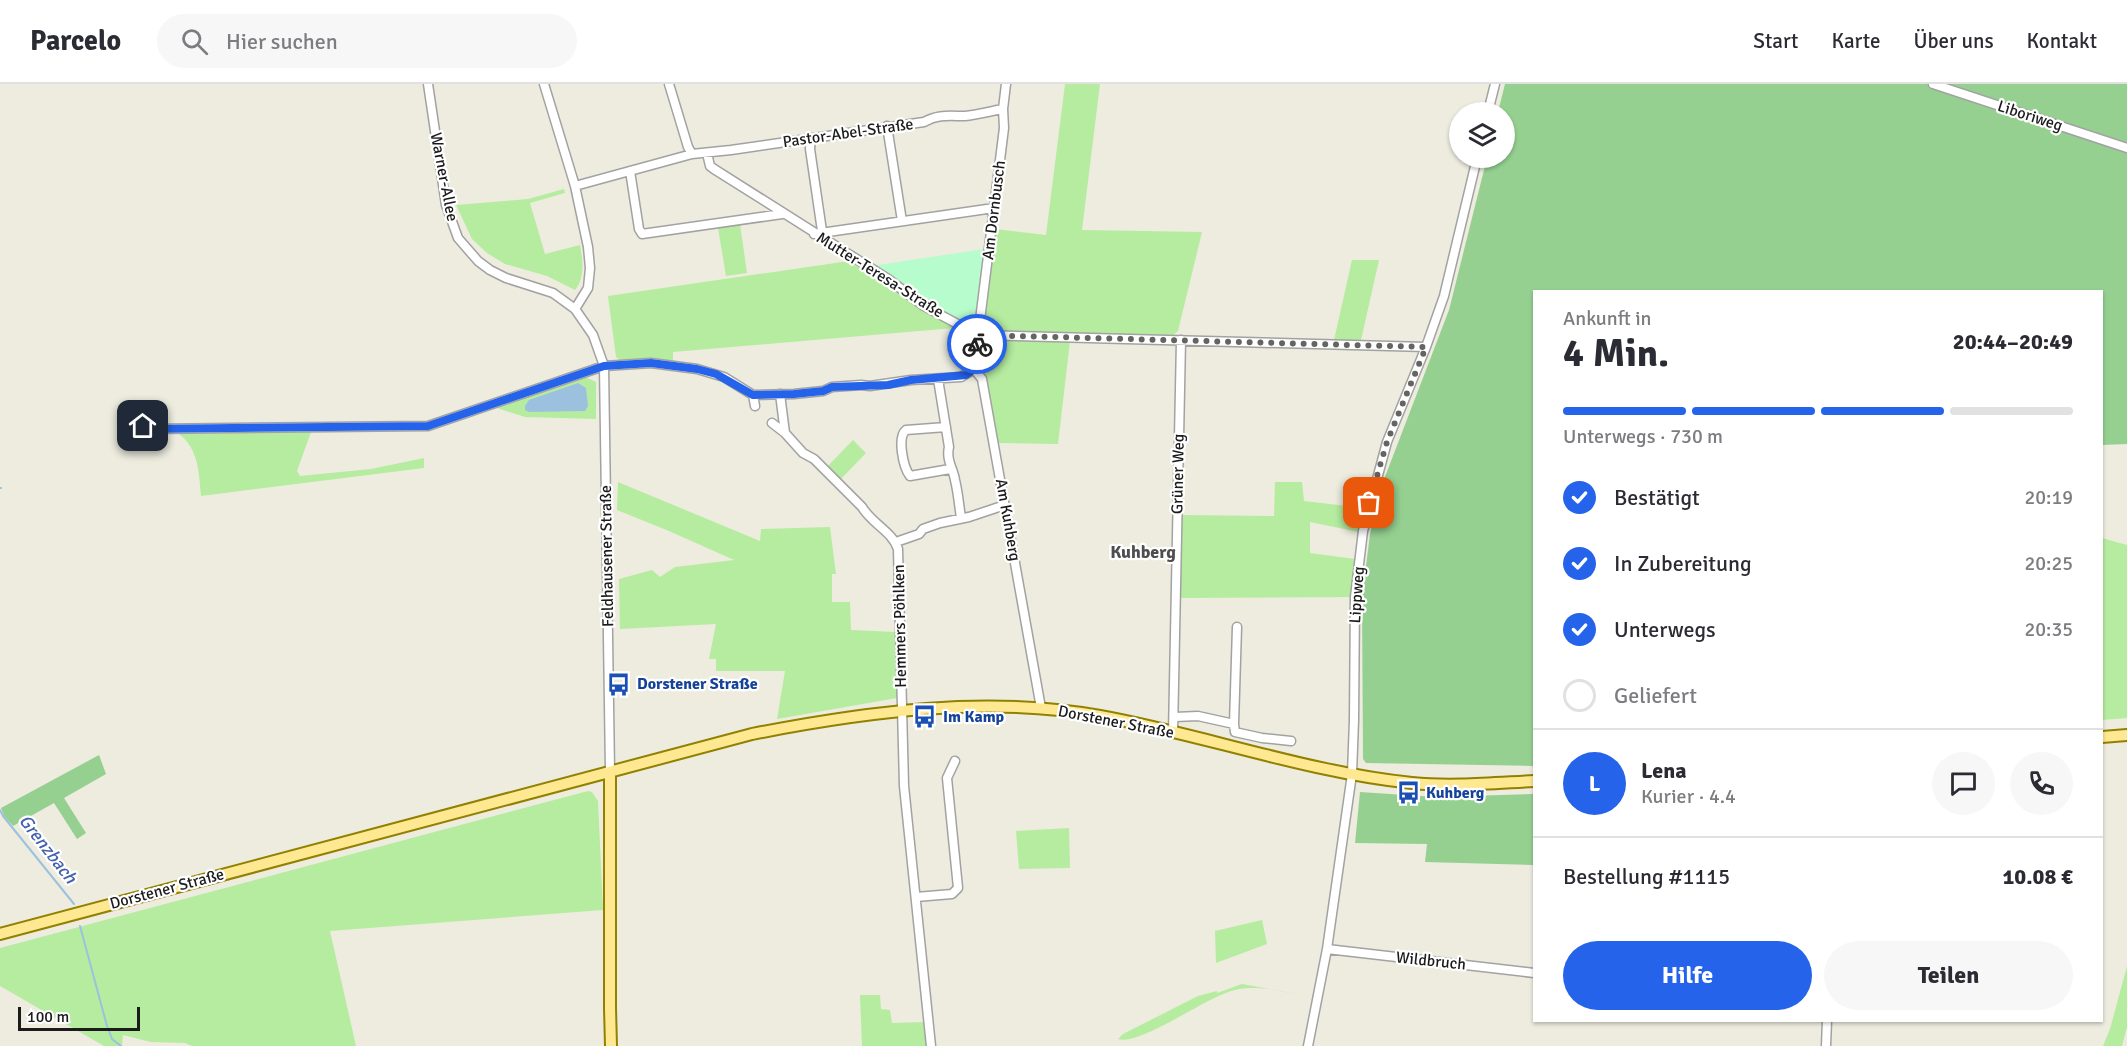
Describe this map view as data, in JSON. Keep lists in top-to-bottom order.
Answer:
{
  "streets": {
    "main road": ["Feldhausener Straße", "Dorstener Straße"],
    "street": [
      "Liboriweg",
      "Pastor-Abel-Straße",
      "Warner-Allee",
      "Am Dornbusch",
      "Mutter-Teresa-Straße",
      "Grüner Weg",
      "Am Kuhberg",
      "Lippweg",
      "Hemmers Pöhlken",
      "Wildbruch"
    ]
  },
  "crossings": [
    ["Pastor-Abel-Straße", "Am Dornbusch"],
    ["Pastor-Abel-Straße", "Mutter-Teresa-Straße"],
    ["Warner-Allee", "Feldhausener Straße"],
    ["Am Dornbusch", "Mutter-Teresa-Straße"],
    ["Grüner Weg", "Dorstener Straße"],
    ["Am Kuhberg", "Hemmers Pöhlken"],
    ["Am Kuhberg", "Dorstener Straße"],
    ["Feldhausener Straße", "Dorstener Straße"],
    ["Lippweg", "Dorstener Straße"],
    ["Lippweg", "Wildbruch"],
    ["Hemmers Pöhlken", "Dorstener Straße"]
  ],
  "districts": ["Kuhberg"],
  "water": ["Grenzbach"],
  "places": {
    "bus stop": ["Dorstener Straße", "Im Kamp", "Kuhberg"]
  },
  "scale_bar": "100 m",
  "page": {
    "header": "Parcelo",
    "search": "Hier suchen",
    "nav": [
      "Start",
      "Karte",
      "Über uns",
      "Kontakt"
    ],
    "heading": ["4 Min.", "Ankunft in", "20:44–20:49"],
    "panel": [
      "Lena",
      "Kurier · 4.4",
      "Bestellung #1115",
      "10.08 €"
    ],
    "bar": "Unterwegs · 730 m",
    "list": [
      ["Bestätigt", "20:19"],
      ["In Zubereitung", "20:25"],
      ["Unterwegs", "20:35"],
      "Geliefert"
    ],
    "round": "L",
    "buttons": ["Hilfe", "Teilen"],
    "scale": "100 m"
  }
}
